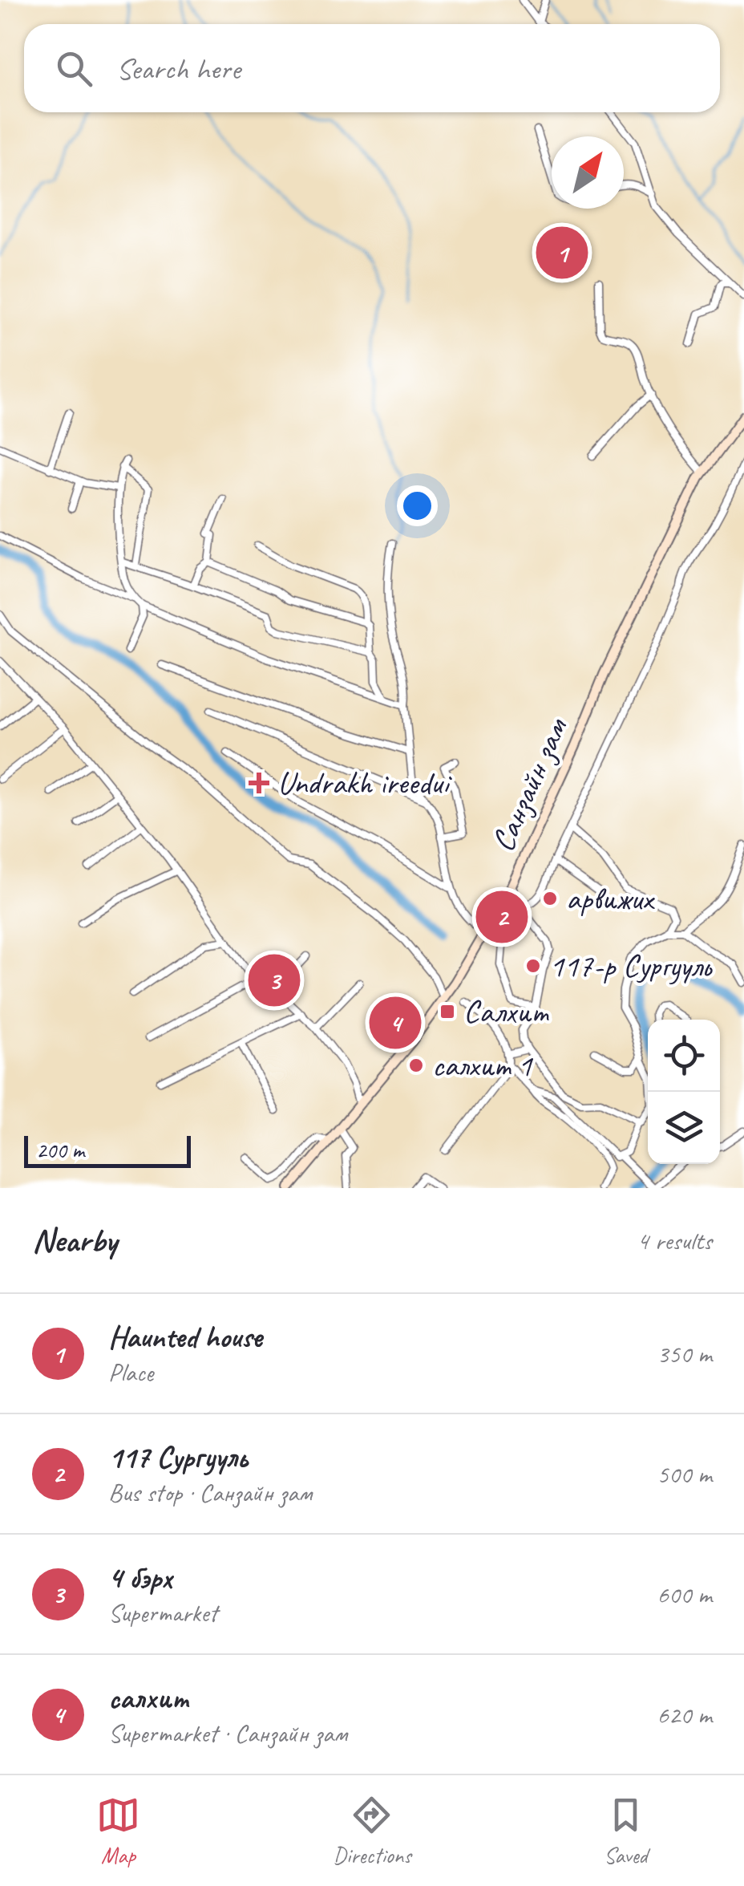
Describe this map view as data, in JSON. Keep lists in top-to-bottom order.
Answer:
{
  "streets": {
    "main road": ["Санзайн зам"]
  },
  "places": {
    "health": ["Undrakh ireedui"],
    "other": ["арвижих", "117-р Сургууль", "салхит 1"],
    "transit": ["Салхит"]
  },
  "scale_bar": "200 m",
  "north": "top right",
  "page": {
    "search": "Search here",
    "pins": [
      "1",
      "2",
      "3",
      "4"
    ],
    "scale": "200 m",
    "heading": ["Nearby", "4 results"],
    "list": [
      {
        "mark": "1",
        "name": "Haunted house",
        "note": "Place",
        "value": "350 m"
      },
      {
        "mark": "2",
        "name": "117 Сургууль",
        "note": "Bus stop · Санзайн зам",
        "value": "500 m"
      },
      {
        "mark": "3",
        "name": "4 бэрх",
        "note": "Supermarket",
        "value": "600 m"
      },
      {
        "mark": "4",
        "name": "салхит",
        "note": "Supermarket · Санзайн зам",
        "value": "620 m"
      }
    ],
    "nav": ["Map", "Directions", "Saved"]
  }
}
